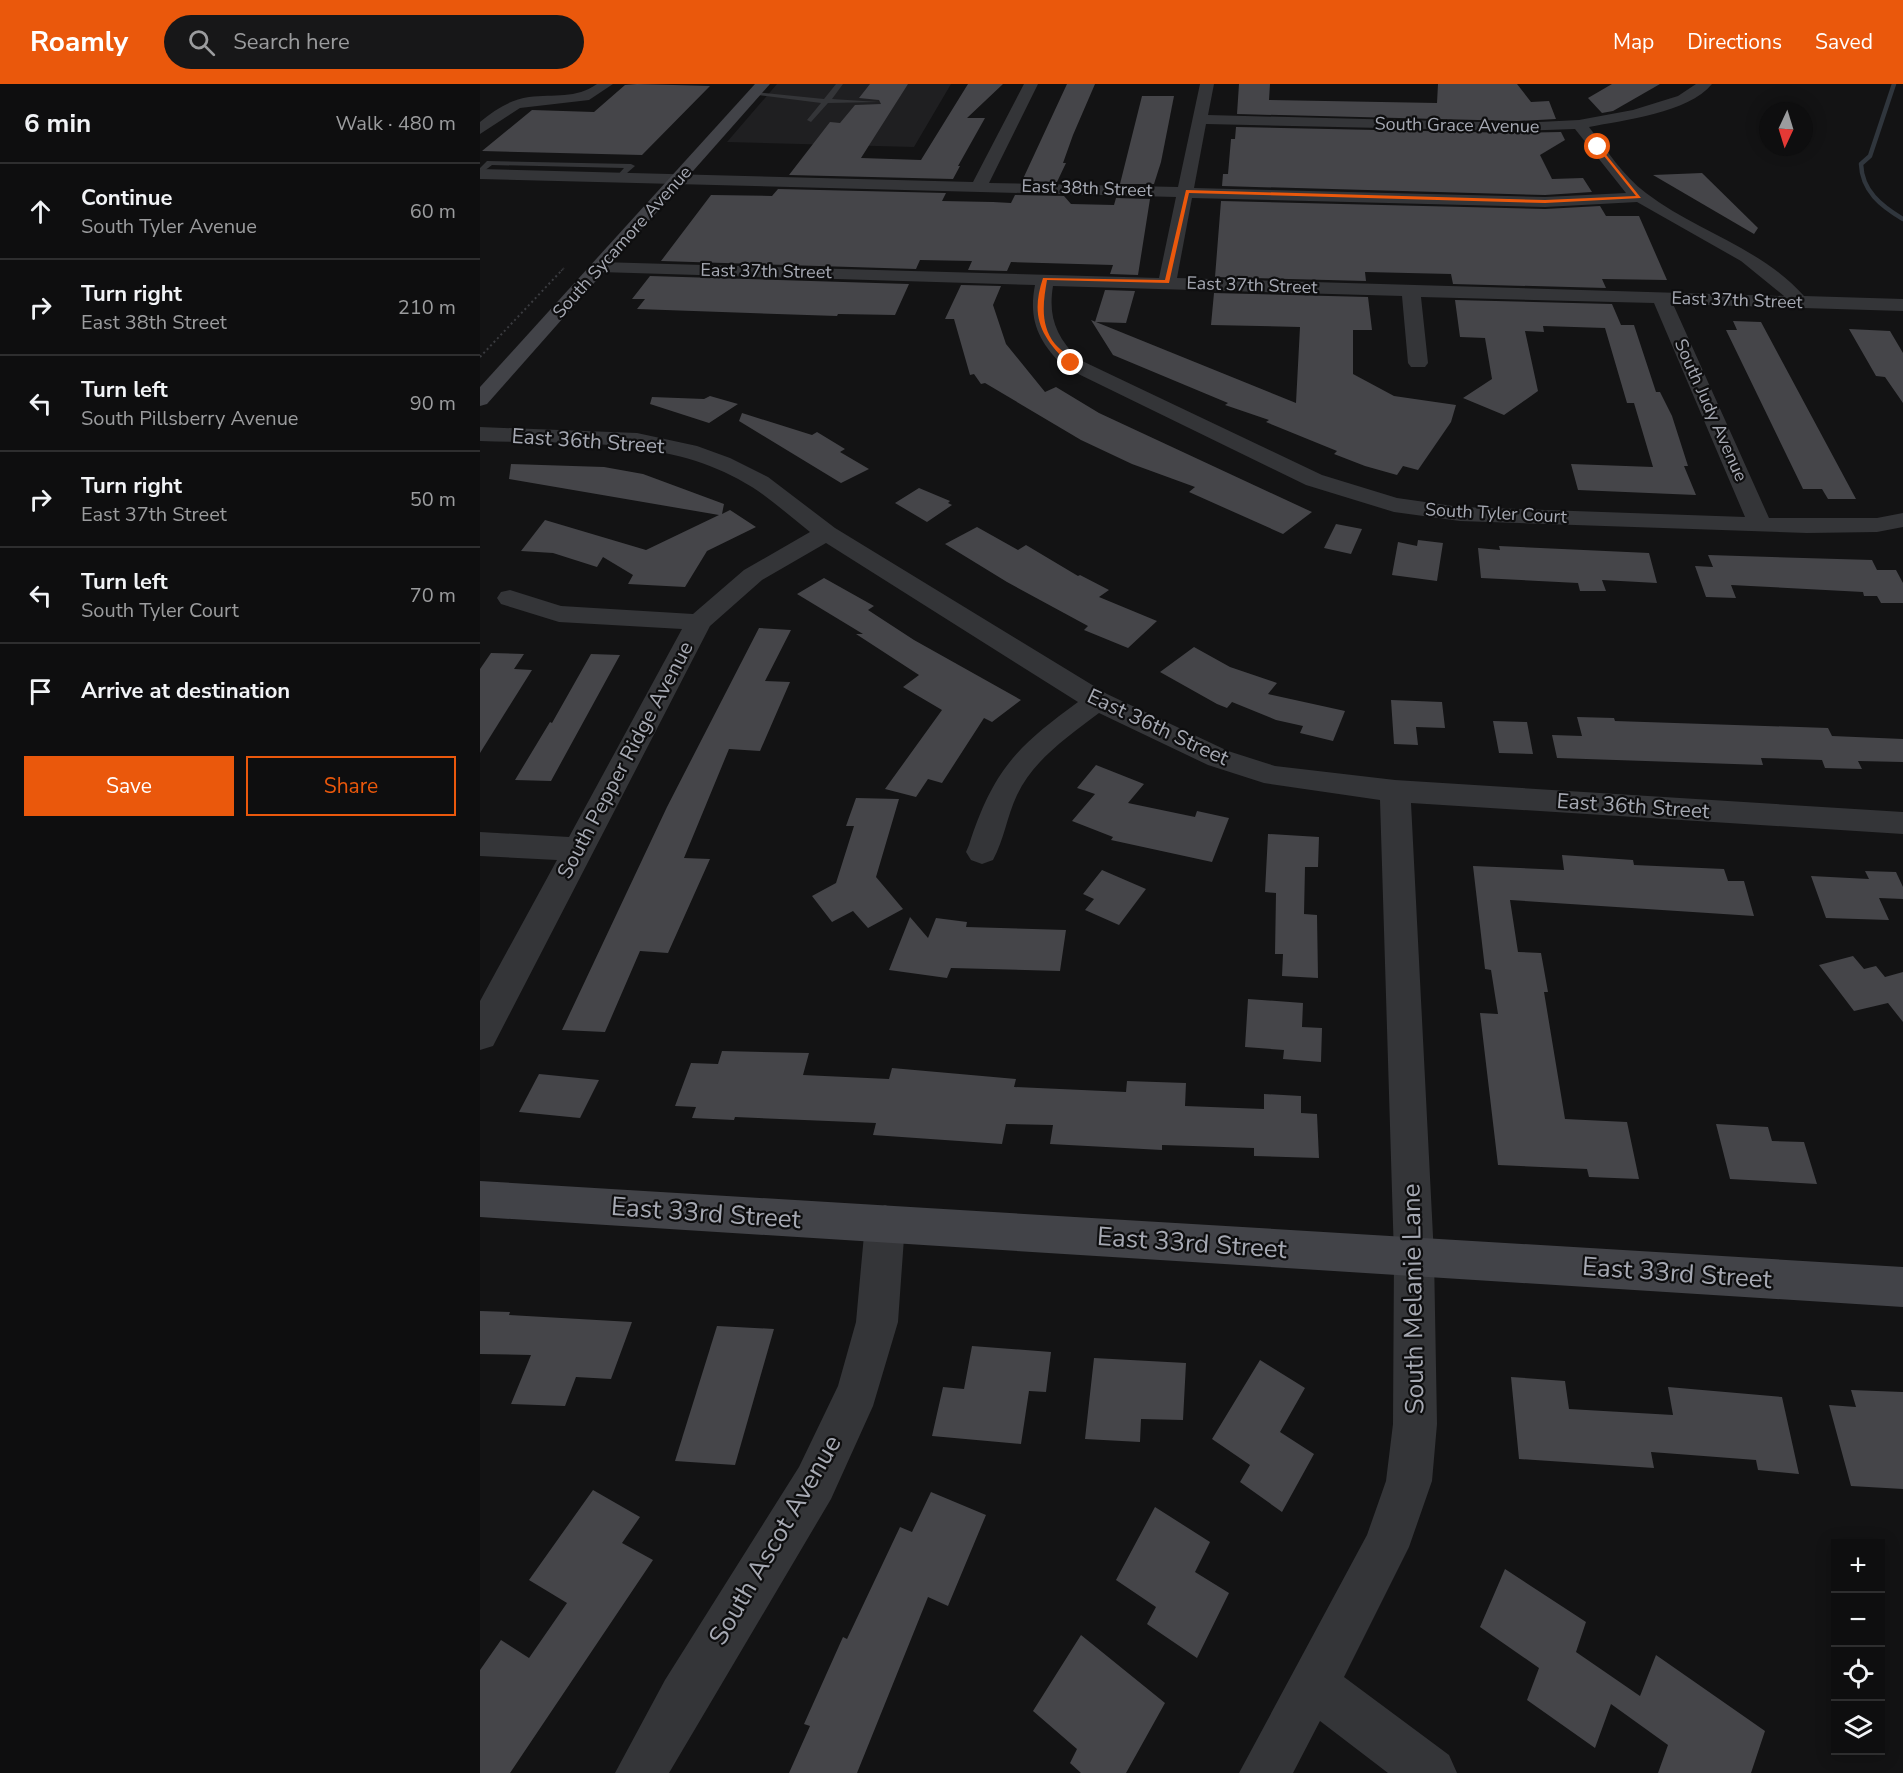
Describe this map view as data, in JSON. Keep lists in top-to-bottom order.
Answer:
{
  "streets": {
    "main road": ["South Sycamore Avenue", "East 33rd Street"],
    "street": [
      "South Grace Avenue",
      "East 38th Street",
      "East 37th Street",
      "South Judy Avenue",
      "East 36th Street",
      "South Tyler Court",
      "South Pepper Ridge Avenue",
      "South Melanie Lane",
      "South Ascot Avenue"
    ]
  },
  "crossings": [
    ["East 38th Street", "South Sycamore Avenue"],
    ["South Sycamore Avenue", "East 37th Street"],
    ["East 37th Street", "South Judy Avenue"],
    ["East 37th Street", "South Tyler Court"],
    ["South Judy Avenue", "South Tyler Court"],
    ["East 36th Street", "South Pepper Ridge Avenue"],
    ["East 36th Street", "South Melanie Lane"],
    ["East 33rd Street", "South Melanie Lane"],
    ["East 33rd Street", "South Ascot Avenue"]
  ],
  "north": "bottom",
  "page": {
    "header": "Roamly",
    "search": "Search here",
    "nav": ["Map", "Directions", "Saved"],
    "heading": ["6 min", "Walk · 480 m"],
    "list": [
      ["Continue", "South Tyler Avenue", "60 m"],
      ["Turn right", "East 38th Street", "210 m"],
      ["Turn left", "South Pillsberry Avenue", "90 m"],
      ["Turn right", "East 37th Street", "50 m"],
      ["Turn left", "South Tyler Court", "70 m"],
      "Arrive at destination"
    ],
    "buttons": ["Save", "Share"],
    "map_buttons": ["+", "−"]
  }
}
